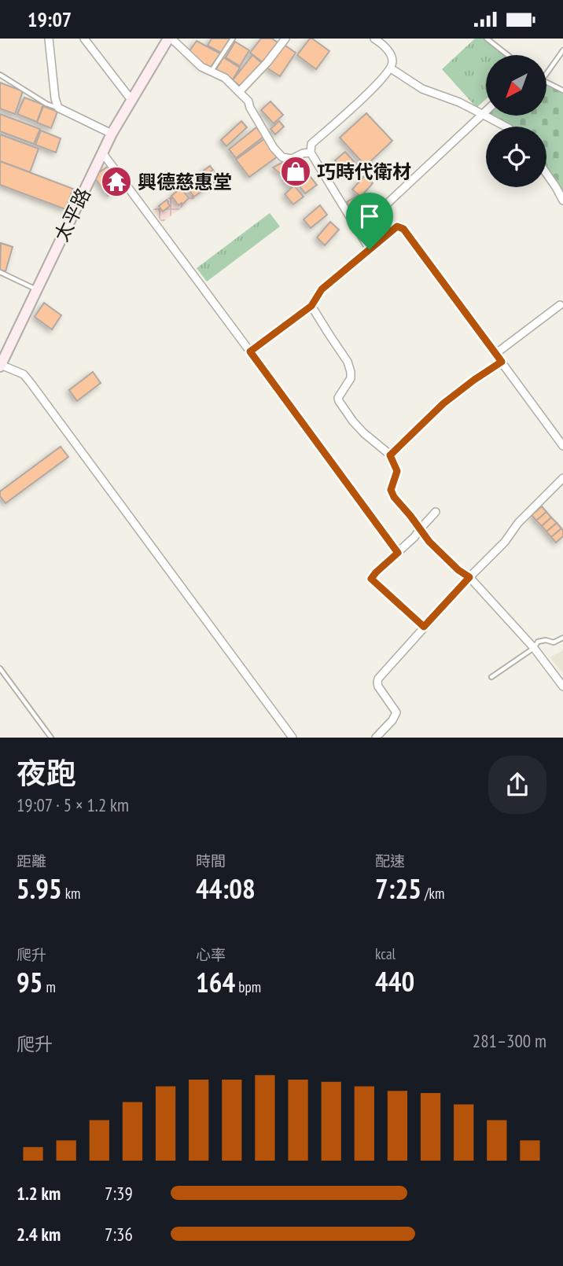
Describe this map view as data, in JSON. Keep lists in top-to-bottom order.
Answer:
{
  "streets": {
    "street": ["太平路"]
  },
  "places": {
    "shop": ["巧時代衛材"],
    "temple": ["興德慈惠堂"]
  },
  "north": "bottom left",
  "page": {
    "status": "19:07",
    "heading": ["夜跑", "19:07 · 5 × 1.2 km"],
    "stats": [
      ["距離", "5.95 km"],
      ["時間", "44:08"],
      ["配速", "7:25 /km"],
      ["爬升", "95 m"],
      ["心率", "164 bpm"],
      ["kcal", "440"]
    ],
    "chart": ["爬升", "281–300 m"],
    "list": [
      {
        "name": "1.2 km",
        "note": "7:39"
      },
      {
        "name": "2.4 km",
        "note": "7:36"
      }
    ]
  }
}
